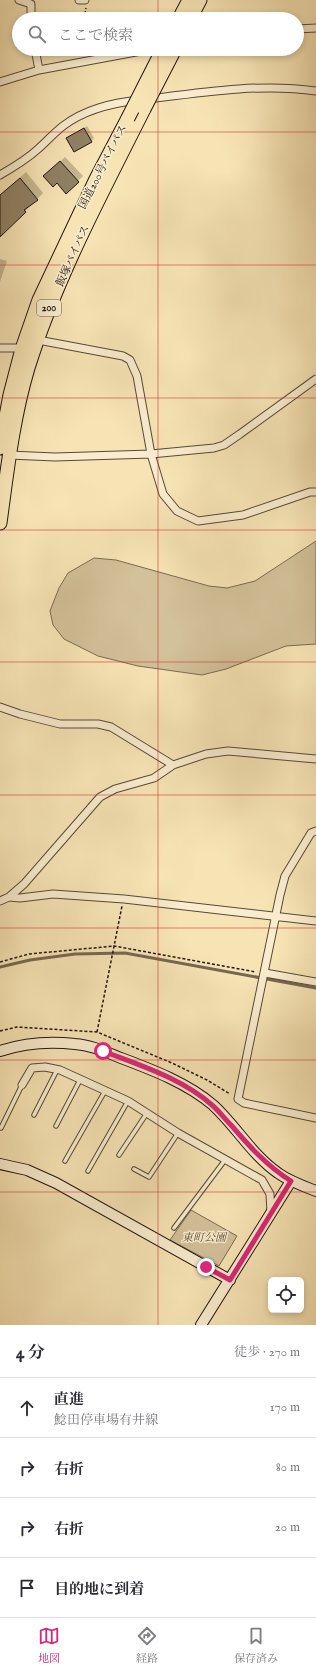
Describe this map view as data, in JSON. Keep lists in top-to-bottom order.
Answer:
{
  "streets": {
    "highway": ["国道200号バイパス", "飯塚バイパス", "200"]
  },
  "crossings": [
    ["国道200号バイパス", "飯塚バイパス"]
  ],
  "parks": ["東町公園"],
  "page": {
    "search": "ここで検索",
    "heading": ["4 分", "徒歩 · 270 m"],
    "list": [
      ["直進", "鯰田停車場有井線", "170 m"],
      ["右折", "80 m"],
      ["右折", "20 m"],
      "目的地に到着"
    ],
    "nav": ["地図", "経路", "保存済み"]
  }
}
